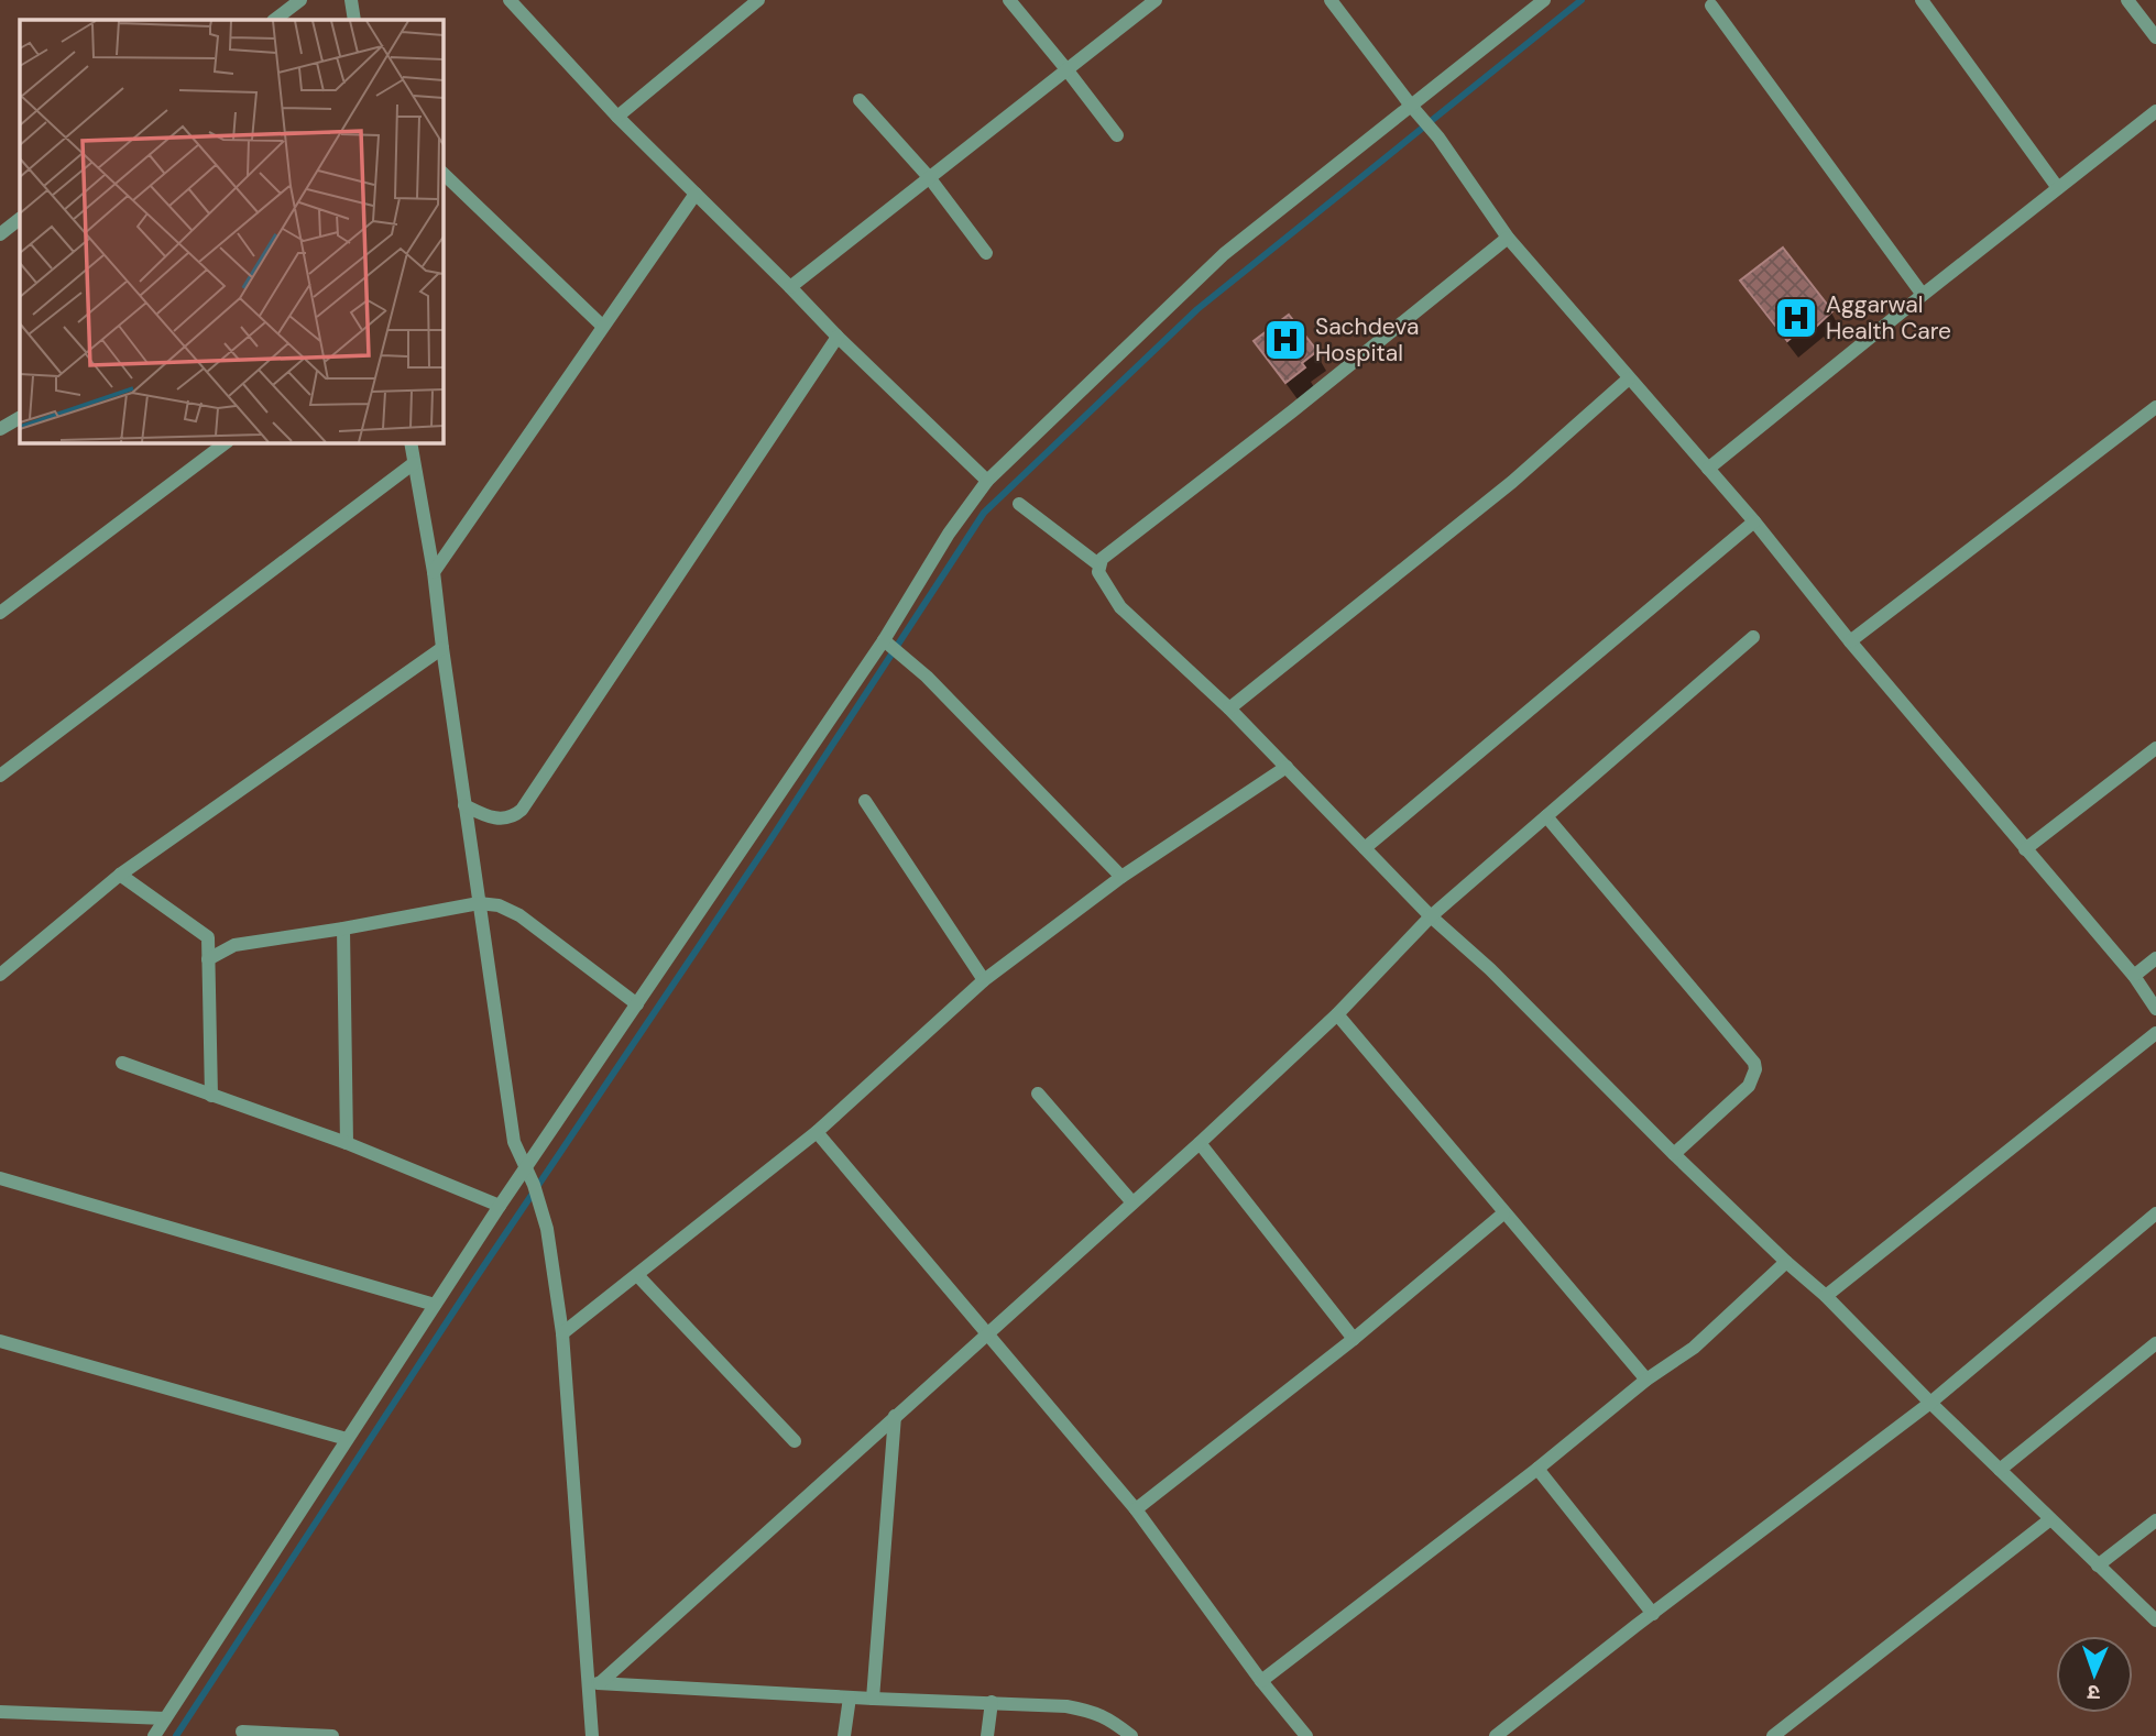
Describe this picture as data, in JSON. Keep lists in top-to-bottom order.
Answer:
{
  "places": {
    "hospital": ["Aggarwal Health Care", "Sachdeva Hospital"]
  },
  "north": "bottom"
}
